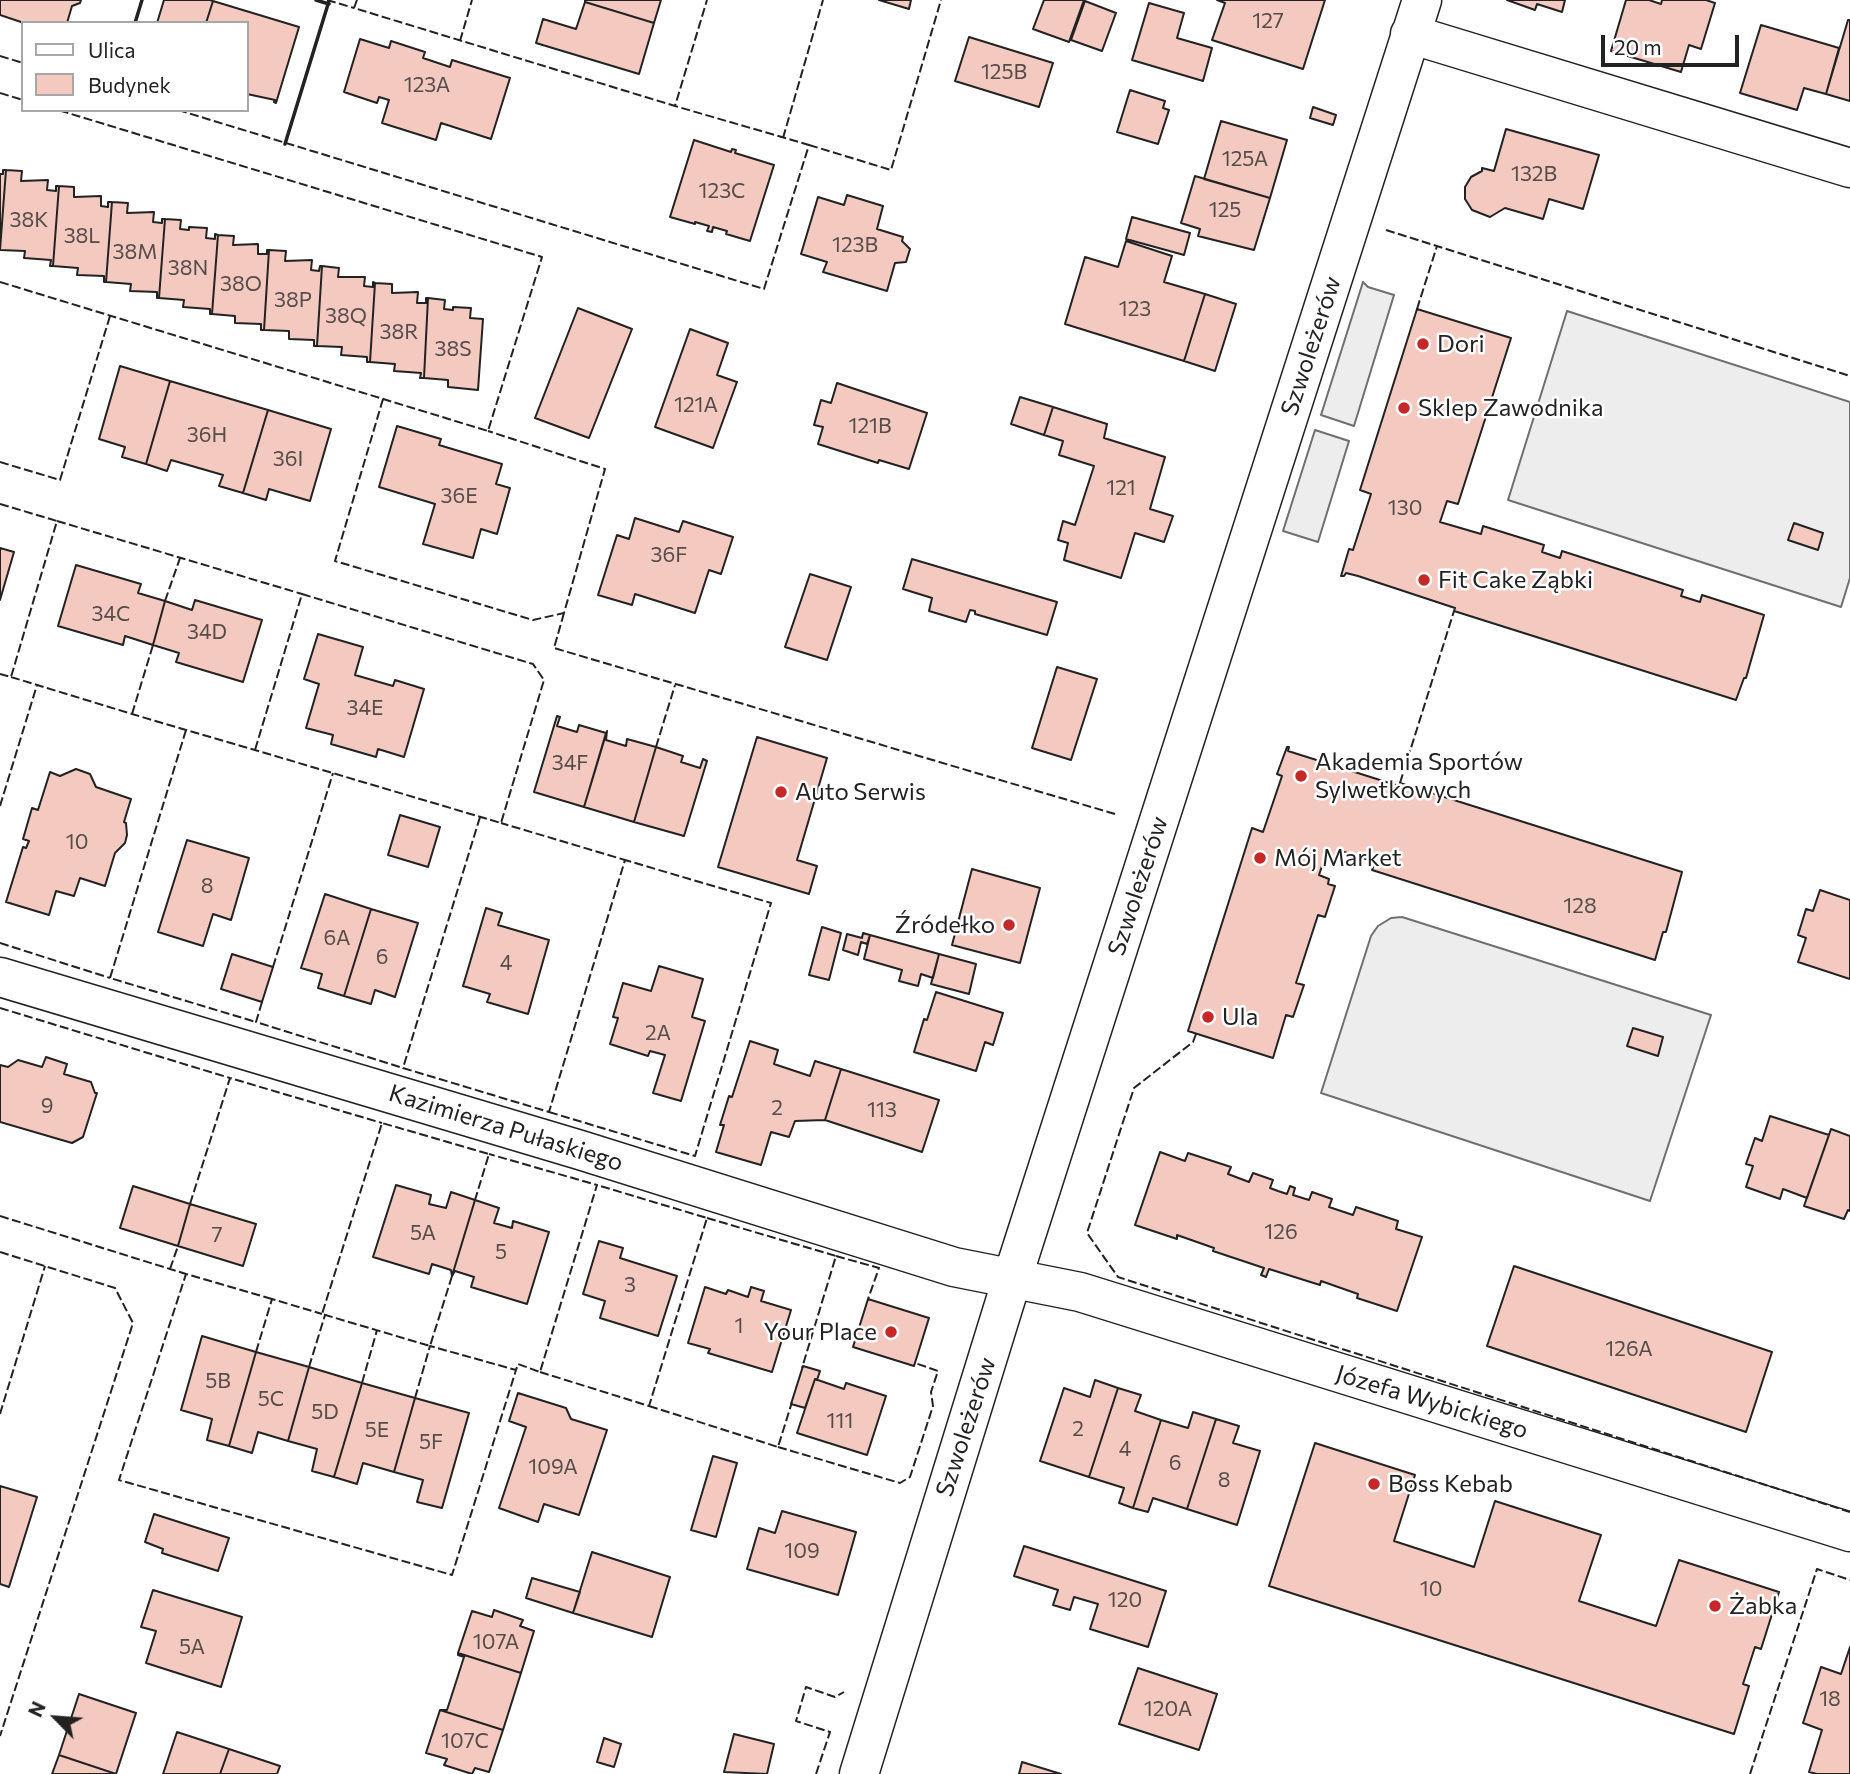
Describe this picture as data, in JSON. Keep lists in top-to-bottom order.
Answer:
{
  "streets": {
    "street": ["Szwoleżerów", "Kazimierza Pułaskiego", "Józefa Wybickiego"]
  },
  "crossings": [
    ["Szwoleżerów", "Kazimierza Pułaskiego"],
    ["Szwoleżerów", "Józefa Wybickiego"],
    ["Kazimierza Pułaskiego", "Józefa Wybickiego"]
  ],
  "places": [
    "Dori",
    "Sklep Zawodnika",
    "Fit Cake Ząbki",
    "Akademia Sportów Sylwetkowych",
    "Auto Serwis",
    "Mój Market",
    "Źródełko",
    "Ula",
    "Your Place",
    "Boss Kebab",
    "Żabka"
  ],
  "house_numbers": [
    "127",
    "125B",
    "123A",
    "125A",
    "132B",
    "123C",
    "125",
    "38K",
    "38L",
    "123B",
    "38M",
    "38N",
    "38O",
    "38P",
    "123",
    "38Q",
    "38R",
    "38S",
    "121A",
    "121B",
    "36H",
    "36I",
    "121",
    "36E",
    "130",
    "36F",
    "34C",
    "34D",
    "34E",
    "34F",
    "10",
    "8",
    "128",
    "6A",
    "6",
    "4",
    "2A",
    "9",
    "2",
    "113",
    "126",
    "5A",
    "7",
    "5",
    "3",
    "1",
    "126A",
    "5B",
    "5C",
    "5D",
    "111",
    "2",
    "5E",
    "5F",
    "4",
    "6",
    "109A",
    "8",
    "109",
    "10",
    "120",
    "107A",
    "5A",
    "18",
    "120A",
    "107C"
  ],
  "legend": ["Ulica", "Budynek"],
  "scale_bar": "20 m",
  "north": "top left"
}
